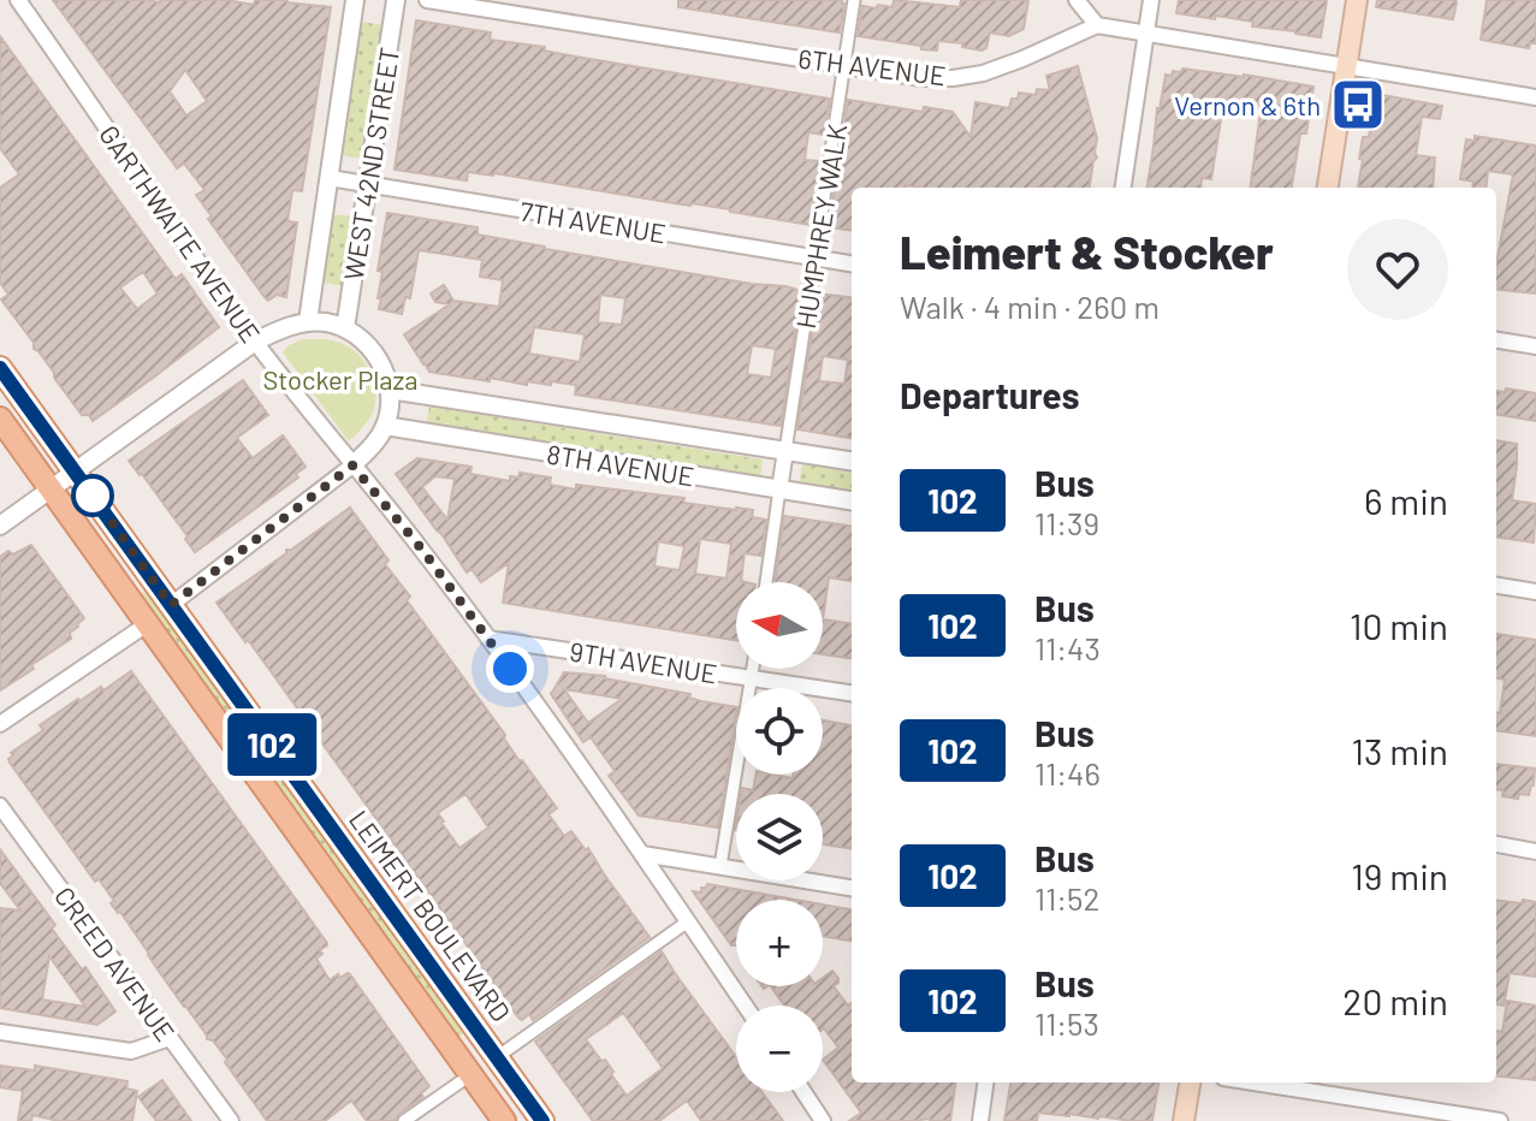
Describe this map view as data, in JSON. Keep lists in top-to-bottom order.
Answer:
{
  "streets": {
    "main road": ["LEIMERT BOULEVARD"],
    "street": [
      "6TH AVENUE",
      "WEST 42ND STREET",
      "7TH AVENUE",
      "HUMPHREY WALK",
      "GARTHWAITE AVENUE",
      "8TH AVENUE",
      "9TH AVENUE",
      "CREED AVENUE"
    ]
  },
  "crossings": [
    ["6TH AVENUE", "HUMPHREY WALK"],
    ["WEST 42ND STREET", "7TH AVENUE"],
    ["7TH AVENUE", "HUMPHREY WALK"],
    ["HUMPHREY WALK", "8TH AVENUE"],
    ["GARTHWAITE AVENUE", "9TH AVENUE"]
  ],
  "parks": ["Stocker Plaza"],
  "places": {
    "bus stop": ["Vernon & 6th"]
  },
  "lines": ["bus line 102"],
  "north": "left",
  "page": {
    "on_map": "102",
    "heading": [
      ["Leimert & Stocker", "Walk · 4 min · 260 m"],
      "Departures"
    ],
    "list": [
      {
        "mark": "102",
        "name": "Bus",
        "note": "11:39",
        "value": "6 min"
      },
      {
        "mark": "102",
        "name": "Bus",
        "note": "11:43",
        "value": "10 min"
      },
      {
        "mark": "102",
        "name": "Bus",
        "note": "11:46",
        "value": "13 min"
      },
      {
        "mark": "102",
        "name": "Bus",
        "note": "11:52",
        "value": "19 min"
      },
      {
        "mark": "102",
        "name": "Bus",
        "note": "11:53",
        "value": "20 min"
      }
    ],
    "map_buttons": ["+", "−"]
  }
}
